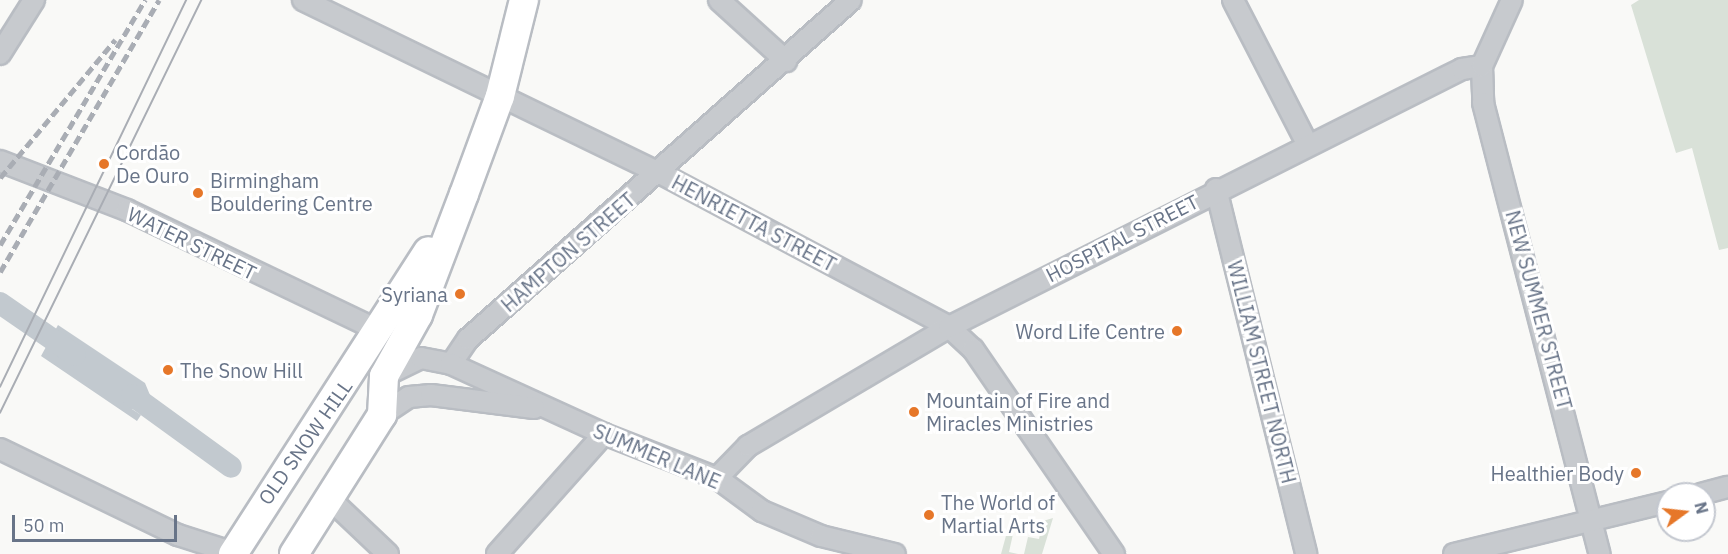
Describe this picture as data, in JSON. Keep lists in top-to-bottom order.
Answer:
{
  "streets": {
    "main road": ["OLD SNOW HILL"],
    "street": [
      "HENRIETTA STREET",
      "HOSPITAL STREET",
      "WATER STREET",
      "HAMPTON STREET",
      "NEW SUMMER STREET",
      "WILLIAM STREET NORTH",
      "SUMMER LANE"
    ]
  },
  "crossings": [
    ["HENRIETTA STREET", "HOSPITAL STREET"],
    ["HENRIETTA STREET", "HAMPTON STREET"],
    ["HOSPITAL STREET", "NEW SUMMER STREET"],
    ["HOSPITAL STREET", "WILLIAM STREET NORTH"],
    ["HOSPITAL STREET", "SUMMER LANE"],
    ["WATER STREET", "OLD SNOW HILL"],
    ["HAMPTON STREET", "SUMMER LANE"]
  ],
  "places": [
    "Cordão De Ouro",
    "Birmingham Bouldering Centre",
    "Syriana",
    "Word Life Centre",
    "The Snow Hill",
    "Mountain of Fire and Miracles Ministries",
    "Healthier Body",
    "The World of Martial Arts"
  ],
  "scale_bar": "50 m",
  "north": "right"
}
